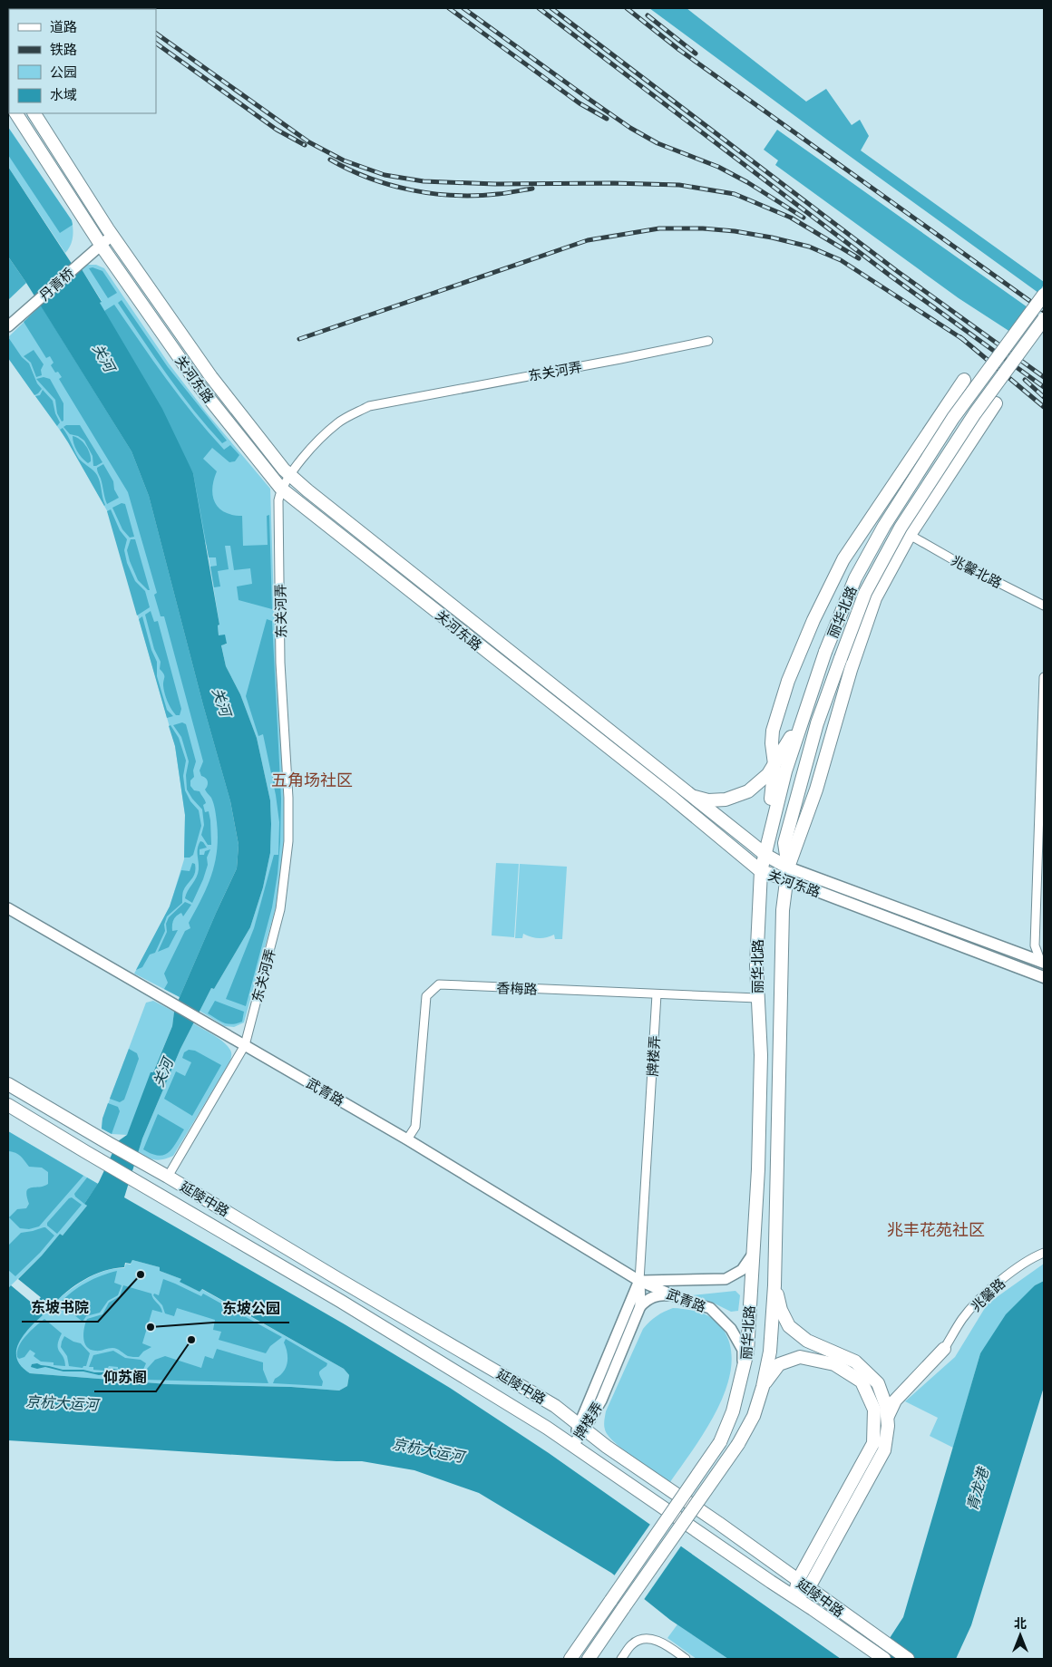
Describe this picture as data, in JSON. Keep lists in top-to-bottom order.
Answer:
{
  "streets": {
    "main road": ["关河东路", "丽华北路", "延陵中路"],
    "street": [
      "丹青桥",
      "东关河弄",
      "兆馨北路",
      "香梅路",
      "牌楼弄",
      "武青路",
      "兆馨路"
    ]
  },
  "crossings": [
    ["丹青桥", "关河东路"],
    ["东关河弄", "关河东路"],
    ["东关河弄", "武青路"],
    ["东关河弄", "延陵中路"],
    ["关河东路", "丽华北路"],
    ["丽华北路", "香梅路"],
    ["丽华北路", "武青路"],
    ["香梅路", "牌楼弄"],
    ["香梅路", "武青路"],
    ["牌楼弄", "武青路"],
    ["牌楼弄", "延陵中路"]
  ],
  "districts": ["五角场社区", "兆丰花苑社区"],
  "water": ["关河", "京杭大运河", "青龙港"],
  "places": ["东坡书院", "东坡公园", "仰苏阁"],
  "legend": [
    "道路",
    "铁路",
    "公园",
    "水域"
  ],
  "north": "top"
}
